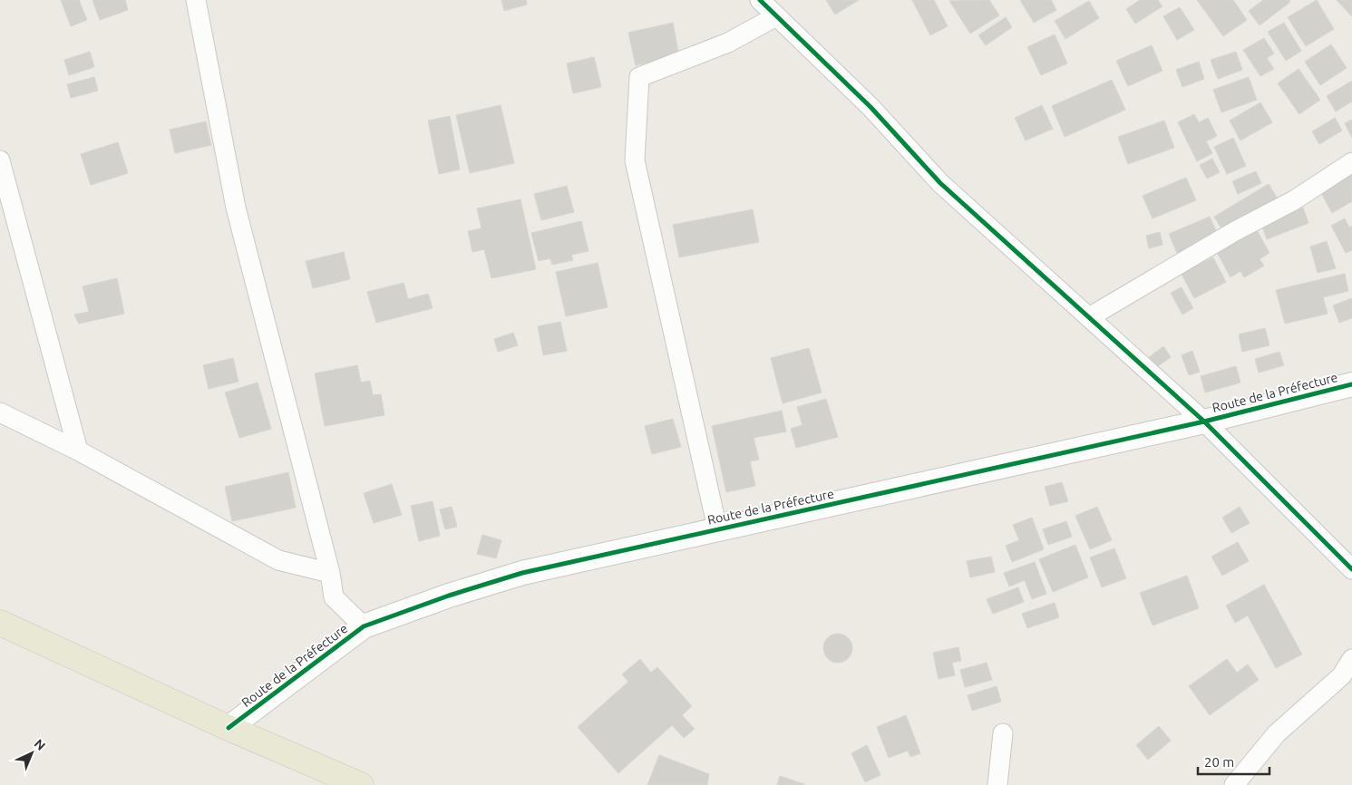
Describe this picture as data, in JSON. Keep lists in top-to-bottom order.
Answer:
{
  "streets": {
    "street": ["Route de la Préfecture"]
  },
  "scale_bar": "20 m",
  "north": "top right"
}
